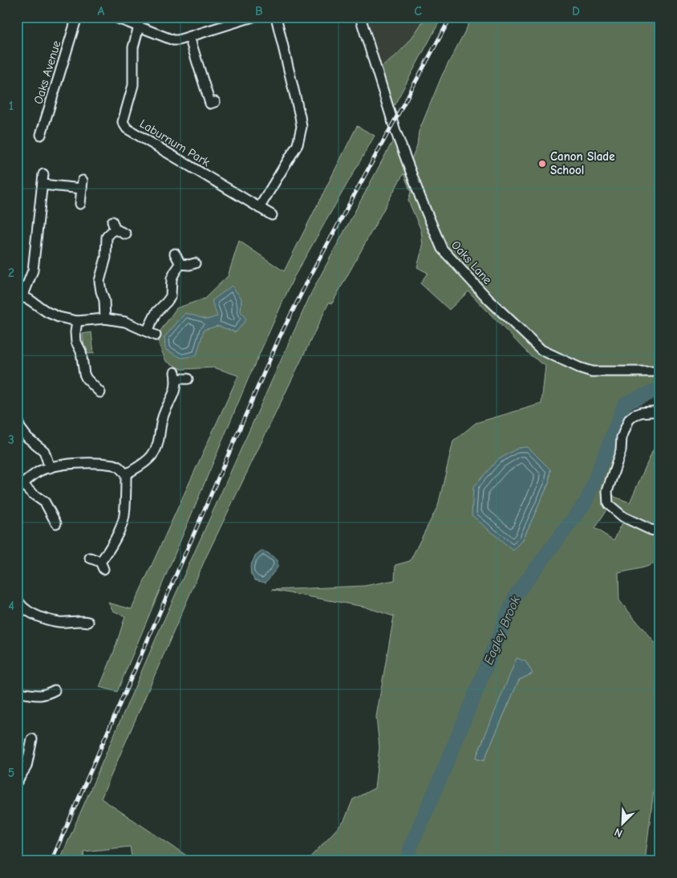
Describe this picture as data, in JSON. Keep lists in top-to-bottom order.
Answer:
{
  "streets": {
    "street": ["Oaks Avenue", "Laburnum Park", "Oaks Lane"]
  },
  "water": ["Eagley Brook"],
  "places": ["Canon Slade School"],
  "north": "bottom left",
  "grid": {
    "columns": [
      "A",
      "B",
      "C",
      "D"
    ],
    "rows": [
      "1",
      "2",
      "3",
      "4",
      "5"
    ]
  }
}
